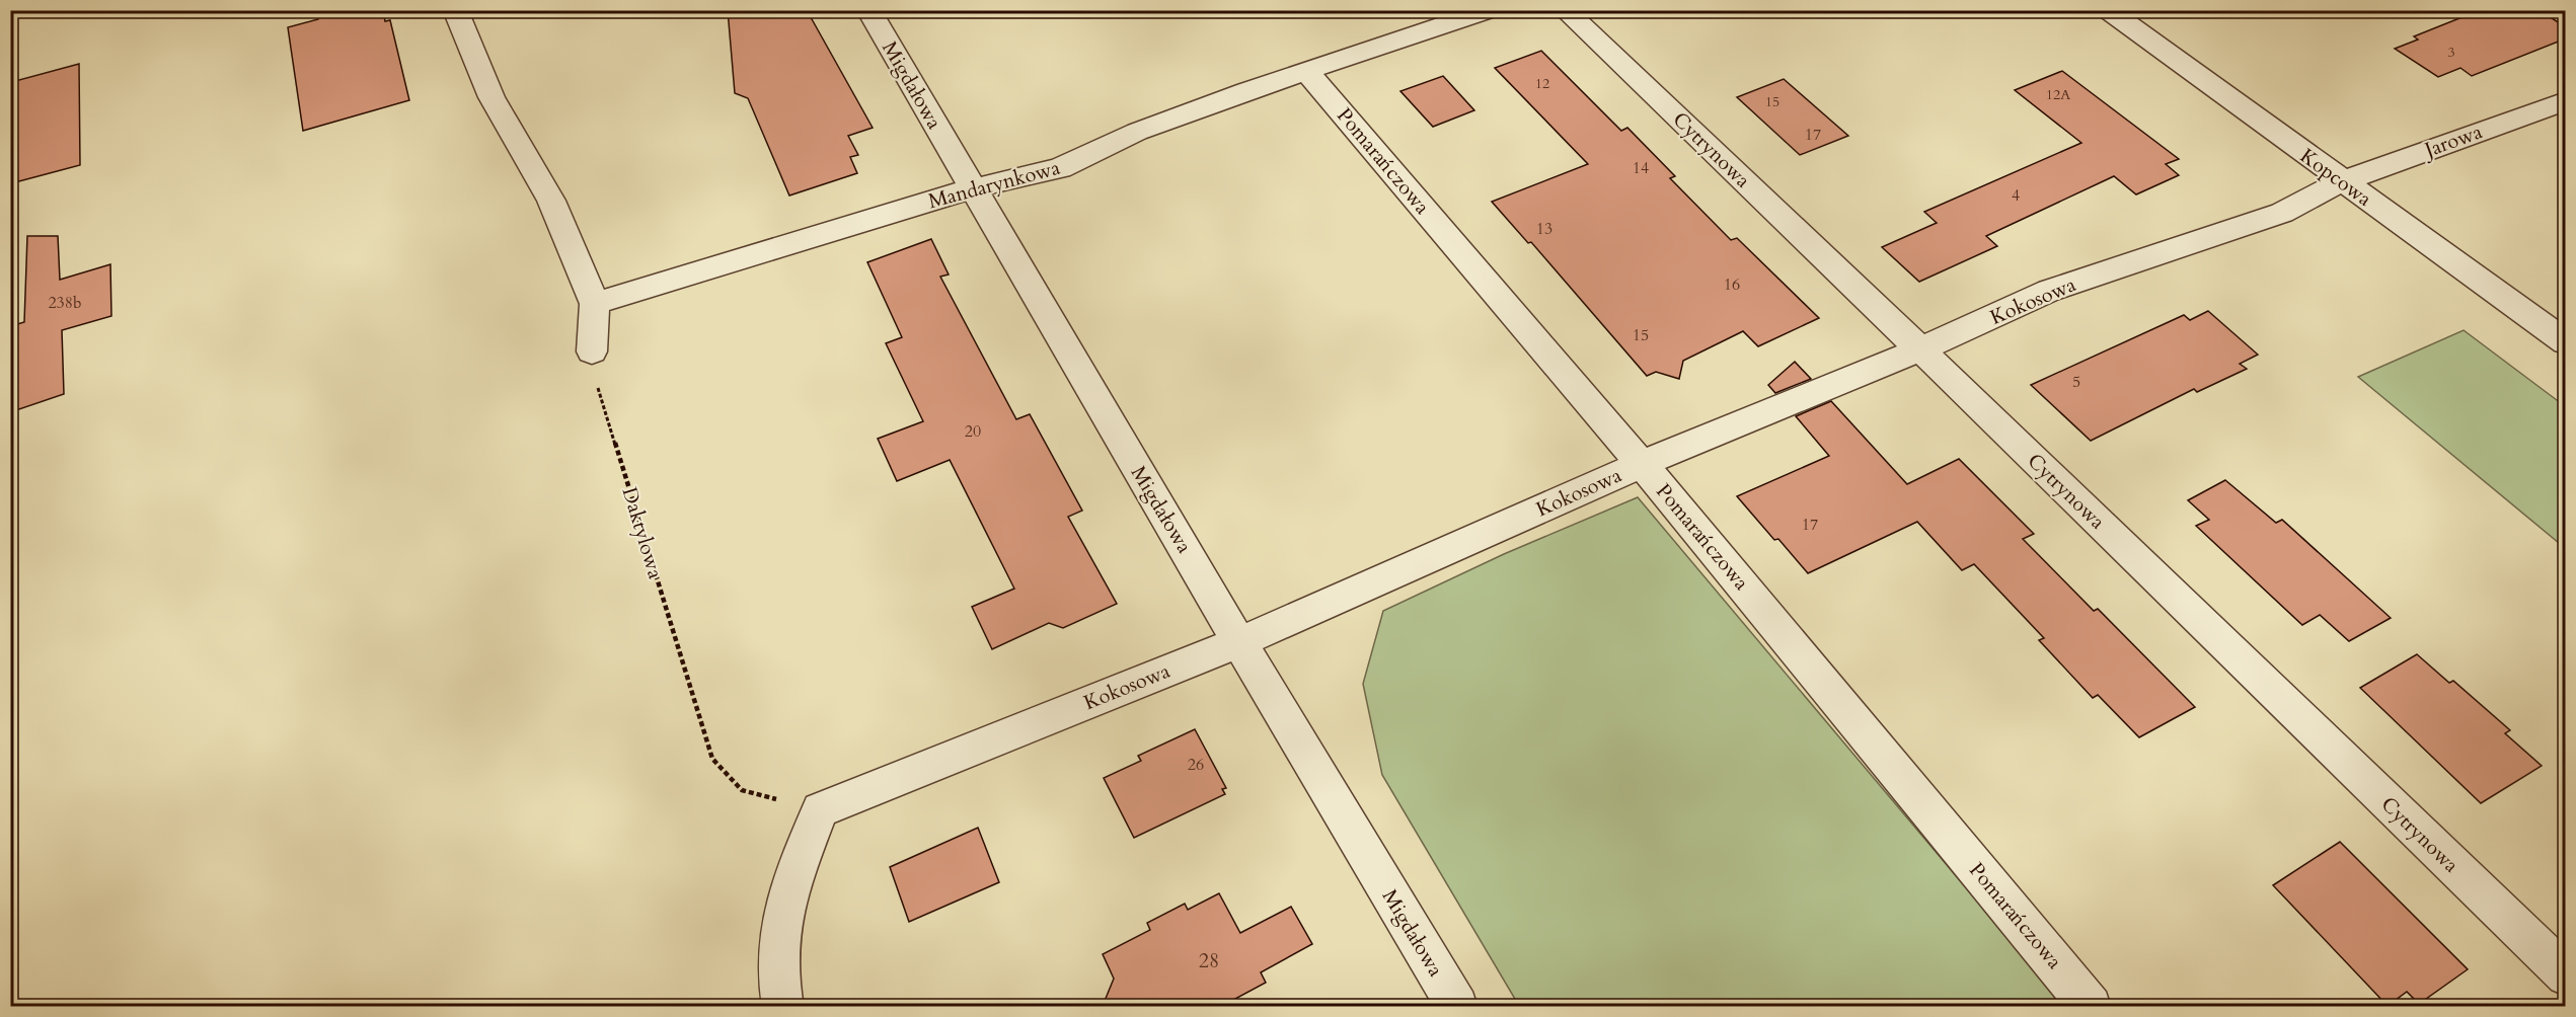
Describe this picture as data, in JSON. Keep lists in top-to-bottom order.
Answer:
{
  "streets": {
    "street": [
      "Migdałowa",
      "Jarowa",
      "Cytrynowa",
      "Pomarańczowa",
      "Kopcowa",
      "Mandarynkowa",
      "Kokosowa"
    ],
    "path": ["Daktylowa"]
  },
  "crossings": [
    ["Migdałowa", "Mandarynkowa"],
    ["Migdałowa", "Kokosowa"],
    ["Jarowa", "Kopcowa"],
    ["Jarowa", "Kokosowa"],
    ["Cytrynowa", "Kokosowa"],
    ["Pomarańczowa", "Mandarynkowa"],
    ["Pomarańczowa", "Kokosowa"],
    ["Kopcowa", "Kokosowa"],
    ["Kokosowa", "Daktylowa"]
  ],
  "house_numbers": [
    "3",
    "12",
    "12A",
    "15",
    "17",
    "14",
    "4",
    "13",
    "16",
    "238b",
    "15",
    "5",
    "20",
    "17",
    "26",
    "28"
  ]
}
